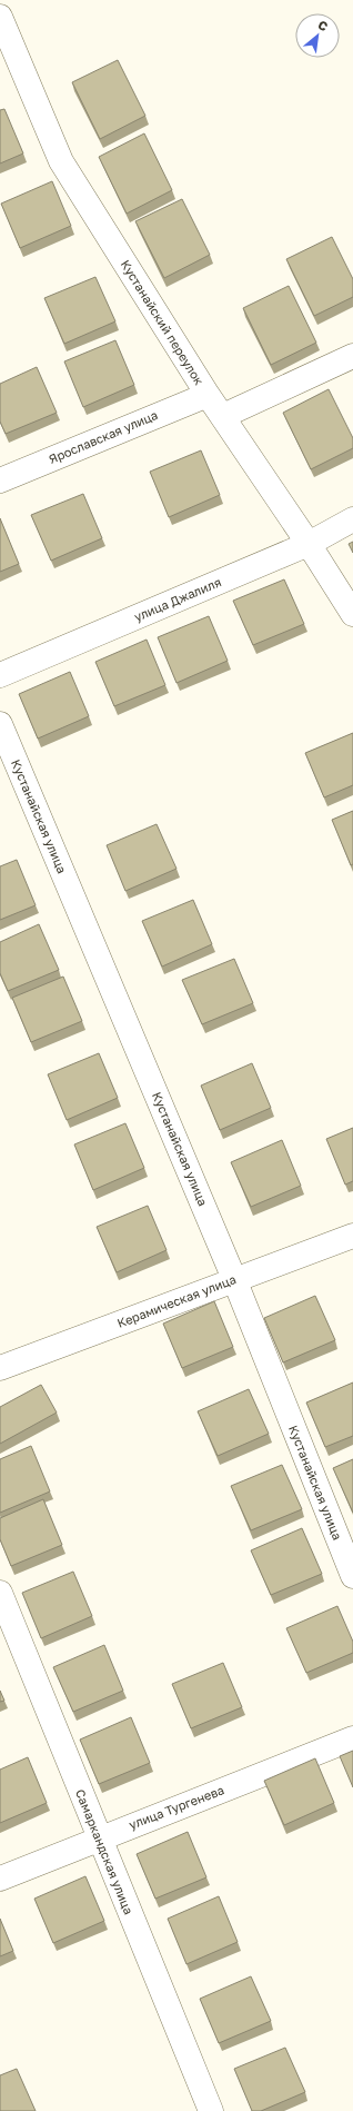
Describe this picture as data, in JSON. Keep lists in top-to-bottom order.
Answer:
{
  "streets": {
    "street": [
      "Кустанайский переулок",
      "Ярославская улица",
      "улица Джалиля",
      "Кустанайская улица",
      "Керамическая улица",
      "улица Тургенева",
      "Самаркандская улица"
    ]
  },
  "crossings": [
    ["Кустанайский переулок", "Ярославская улица"],
    ["Кустанайский переулок", "улица Джалиля"],
    ["Кустанайская улица", "Керамическая улица"],
    ["улица Тургенева", "Самаркандская улица"]
  ],
  "north": "top right"
}
